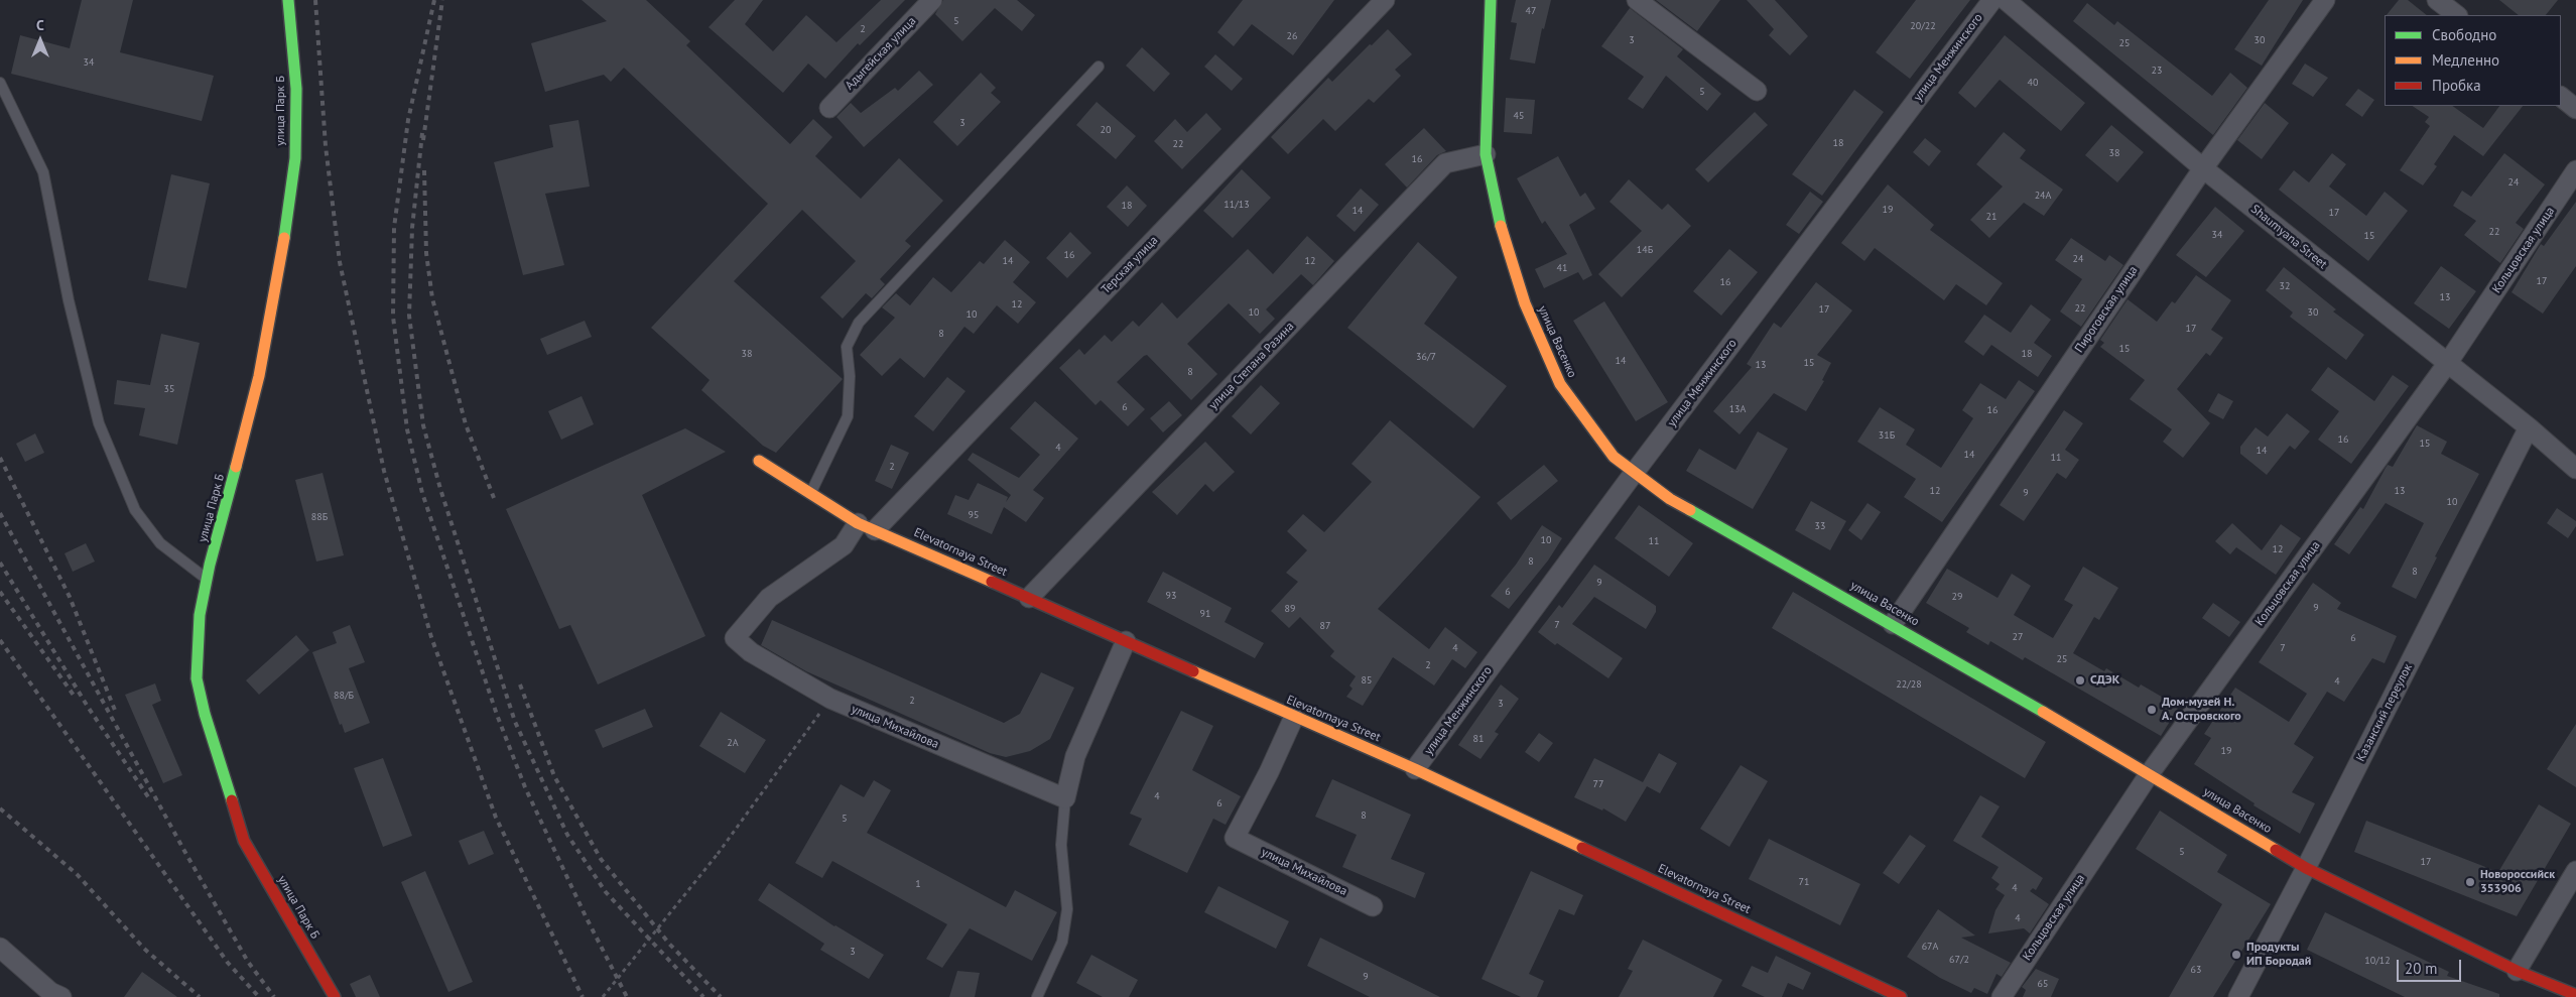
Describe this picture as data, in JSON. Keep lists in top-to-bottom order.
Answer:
{
  "streets": {
    "street": [
      "Адыгейская улица",
      "улица Менжинского",
      "улица Парк Б",
      "Shaumyana Street",
      "Кольцовская улица",
      "Терская улица",
      "Пироговская улица",
      "улица Васенко",
      "улица Степана Разина",
      "Elevatornaya Street",
      "Казанский переулок",
      "улица Михайлова"
    ]
  },
  "crossings": [
    ["улица Менжинского", "улица Васенко"],
    ["улица Менжинского", "Elevatornaya Street"],
    ["Shaumyana Street", "Кольцовская улица"],
    ["Shaumyana Street", "Пироговская улица"],
    ["Shaumyana Street", "Казанский переулок"],
    ["Кольцовская улица", "улица Васенко"],
    ["Терская улица", "Elevatornaya Street"],
    ["Пироговская улица", "улица Васенко"],
    ["улица Васенко", "улица Степана Разина"],
    ["улица Васенко", "Казанский переулок"],
    ["улица Степана Разина", "Elevatornaya Street"],
    ["Elevatornaya Street", "улица Михайлова"]
  ],
  "places": [
    "СДЭК",
    "Дом-музей Н. А. Островского",
    "Новороссийск 353906",
    "Продукты ИП Бородай"
  ],
  "house_numbers": [
    "47",
    "5",
    "20/22",
    "2",
    "26",
    "3",
    "30",
    "25",
    "34",
    "23",
    "40",
    "5",
    "45",
    "3",
    "20",
    "18",
    "22",
    "38",
    "16",
    "24",
    "24А",
    "11/13",
    "18",
    "19",
    "14",
    "17",
    "21",
    "22",
    "34",
    "15",
    "14Б",
    "16",
    "24",
    "14",
    "12",
    "41",
    "17",
    "16",
    "32",
    "13",
    "12",
    "22",
    "17",
    "10",
    "30",
    "10",
    "17",
    "8",
    "15",
    "38",
    "18",
    "36/7",
    "14",
    "15",
    "13",
    "8",
    "35",
    "6",
    "13А",
    "16",
    "31Б",
    "16",
    "15",
    "4",
    "14",
    "14",
    "11",
    "2",
    "12",
    "13",
    "9",
    "10",
    "95",
    "88Б",
    "33",
    "10",
    "11",
    "12",
    "8",
    "8",
    "9",
    "6",
    "93",
    "29",
    "9",
    "89",
    "91",
    "7",
    "87",
    "27",
    "6",
    "4",
    "7",
    "25",
    "2",
    "85",
    "4",
    "22/28",
    "88/Б",
    "2",
    "3",
    "81",
    "2А",
    "19",
    "77",
    "4",
    "6",
    "8",
    "5",
    "5",
    "17",
    "71",
    "1",
    "4",
    "4",
    "67А",
    "3",
    "67/2",
    "10/12",
    "63",
    "9",
    "65"
  ],
  "legend": ["Свободно", "Медленно", "Пробка"],
  "scale_bar": "20 m",
  "north": "top"
}
